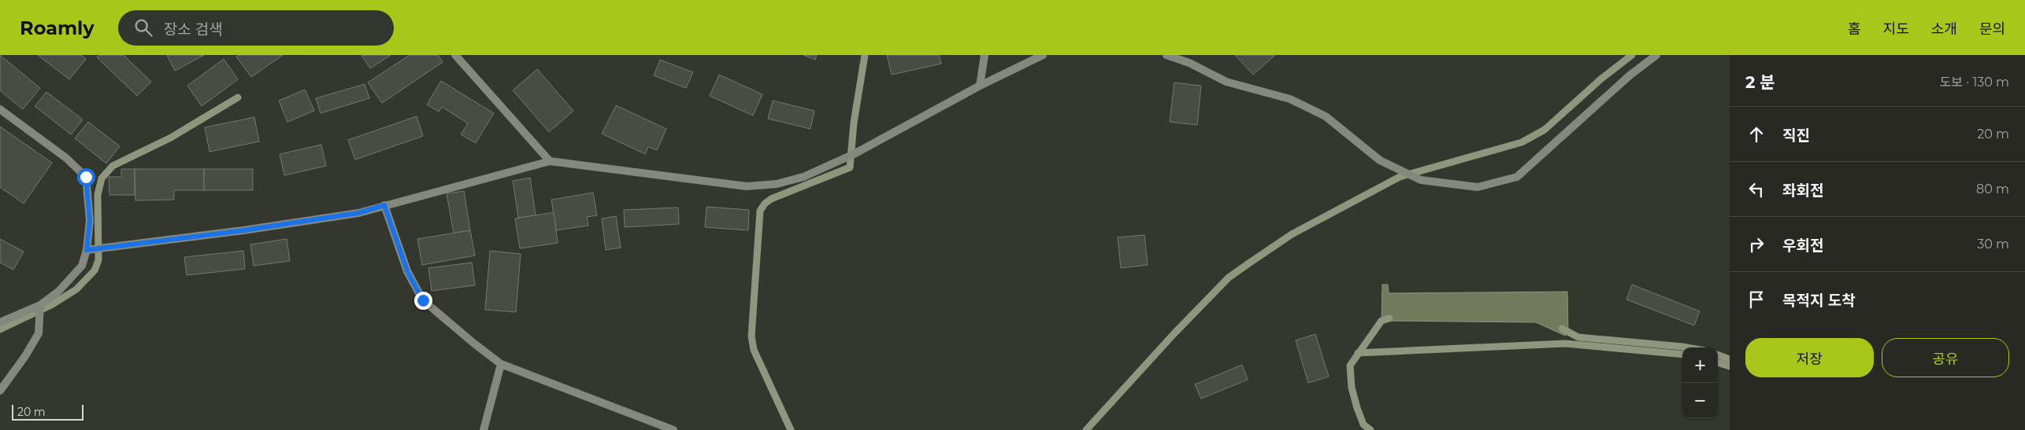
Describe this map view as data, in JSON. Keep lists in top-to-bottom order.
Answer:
{
  "scale_bar": "20 m",
  "page": {
    "header": "Roamly",
    "search": "장소 검색",
    "nav": [
      "홈",
      "지도",
      "소개",
      "문의"
    ],
    "heading": ["2 분", "도보 · 130 m"],
    "list": [
      ["직진", "20 m"],
      ["좌회전", "80 m"],
      ["우회전", "30 m"],
      "목적지 도착"
    ],
    "buttons": ["저장", "공유"],
    "map_buttons": ["+", "−"],
    "scale": "20 m"
  }
}
